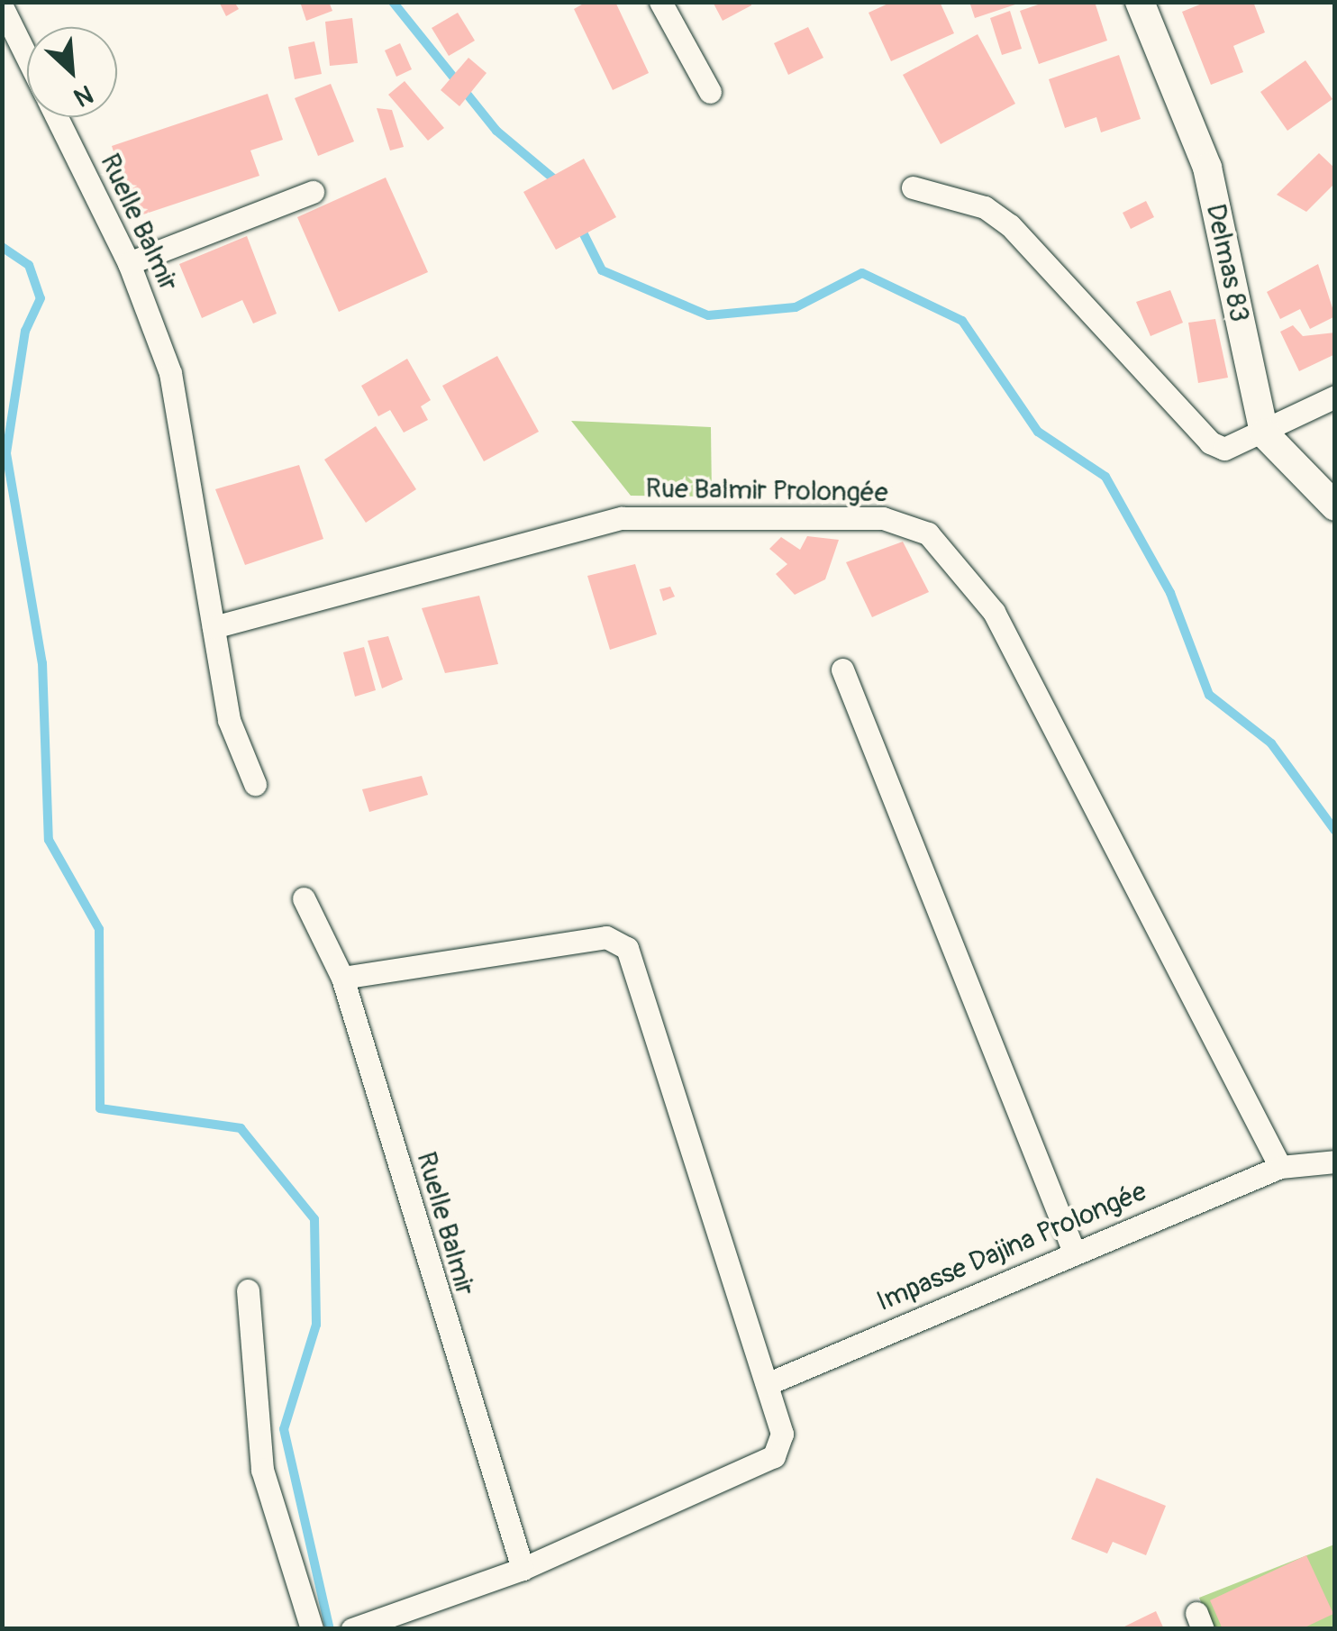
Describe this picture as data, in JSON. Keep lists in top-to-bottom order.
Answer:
{
  "streets": {
    "street": [
      "Ruelle Balmir",
      "Delmas 83",
      "Rue Balmir Prolongée",
      "Impasse Dajina Prolongée"
    ]
  },
  "crossings": [
    ["Ruelle Balmir", "Rue Balmir Prolongée"],
    ["Rue Balmir Prolongée", "Impasse Dajina Prolongée"]
  ],
  "north": "bottom right"
}
